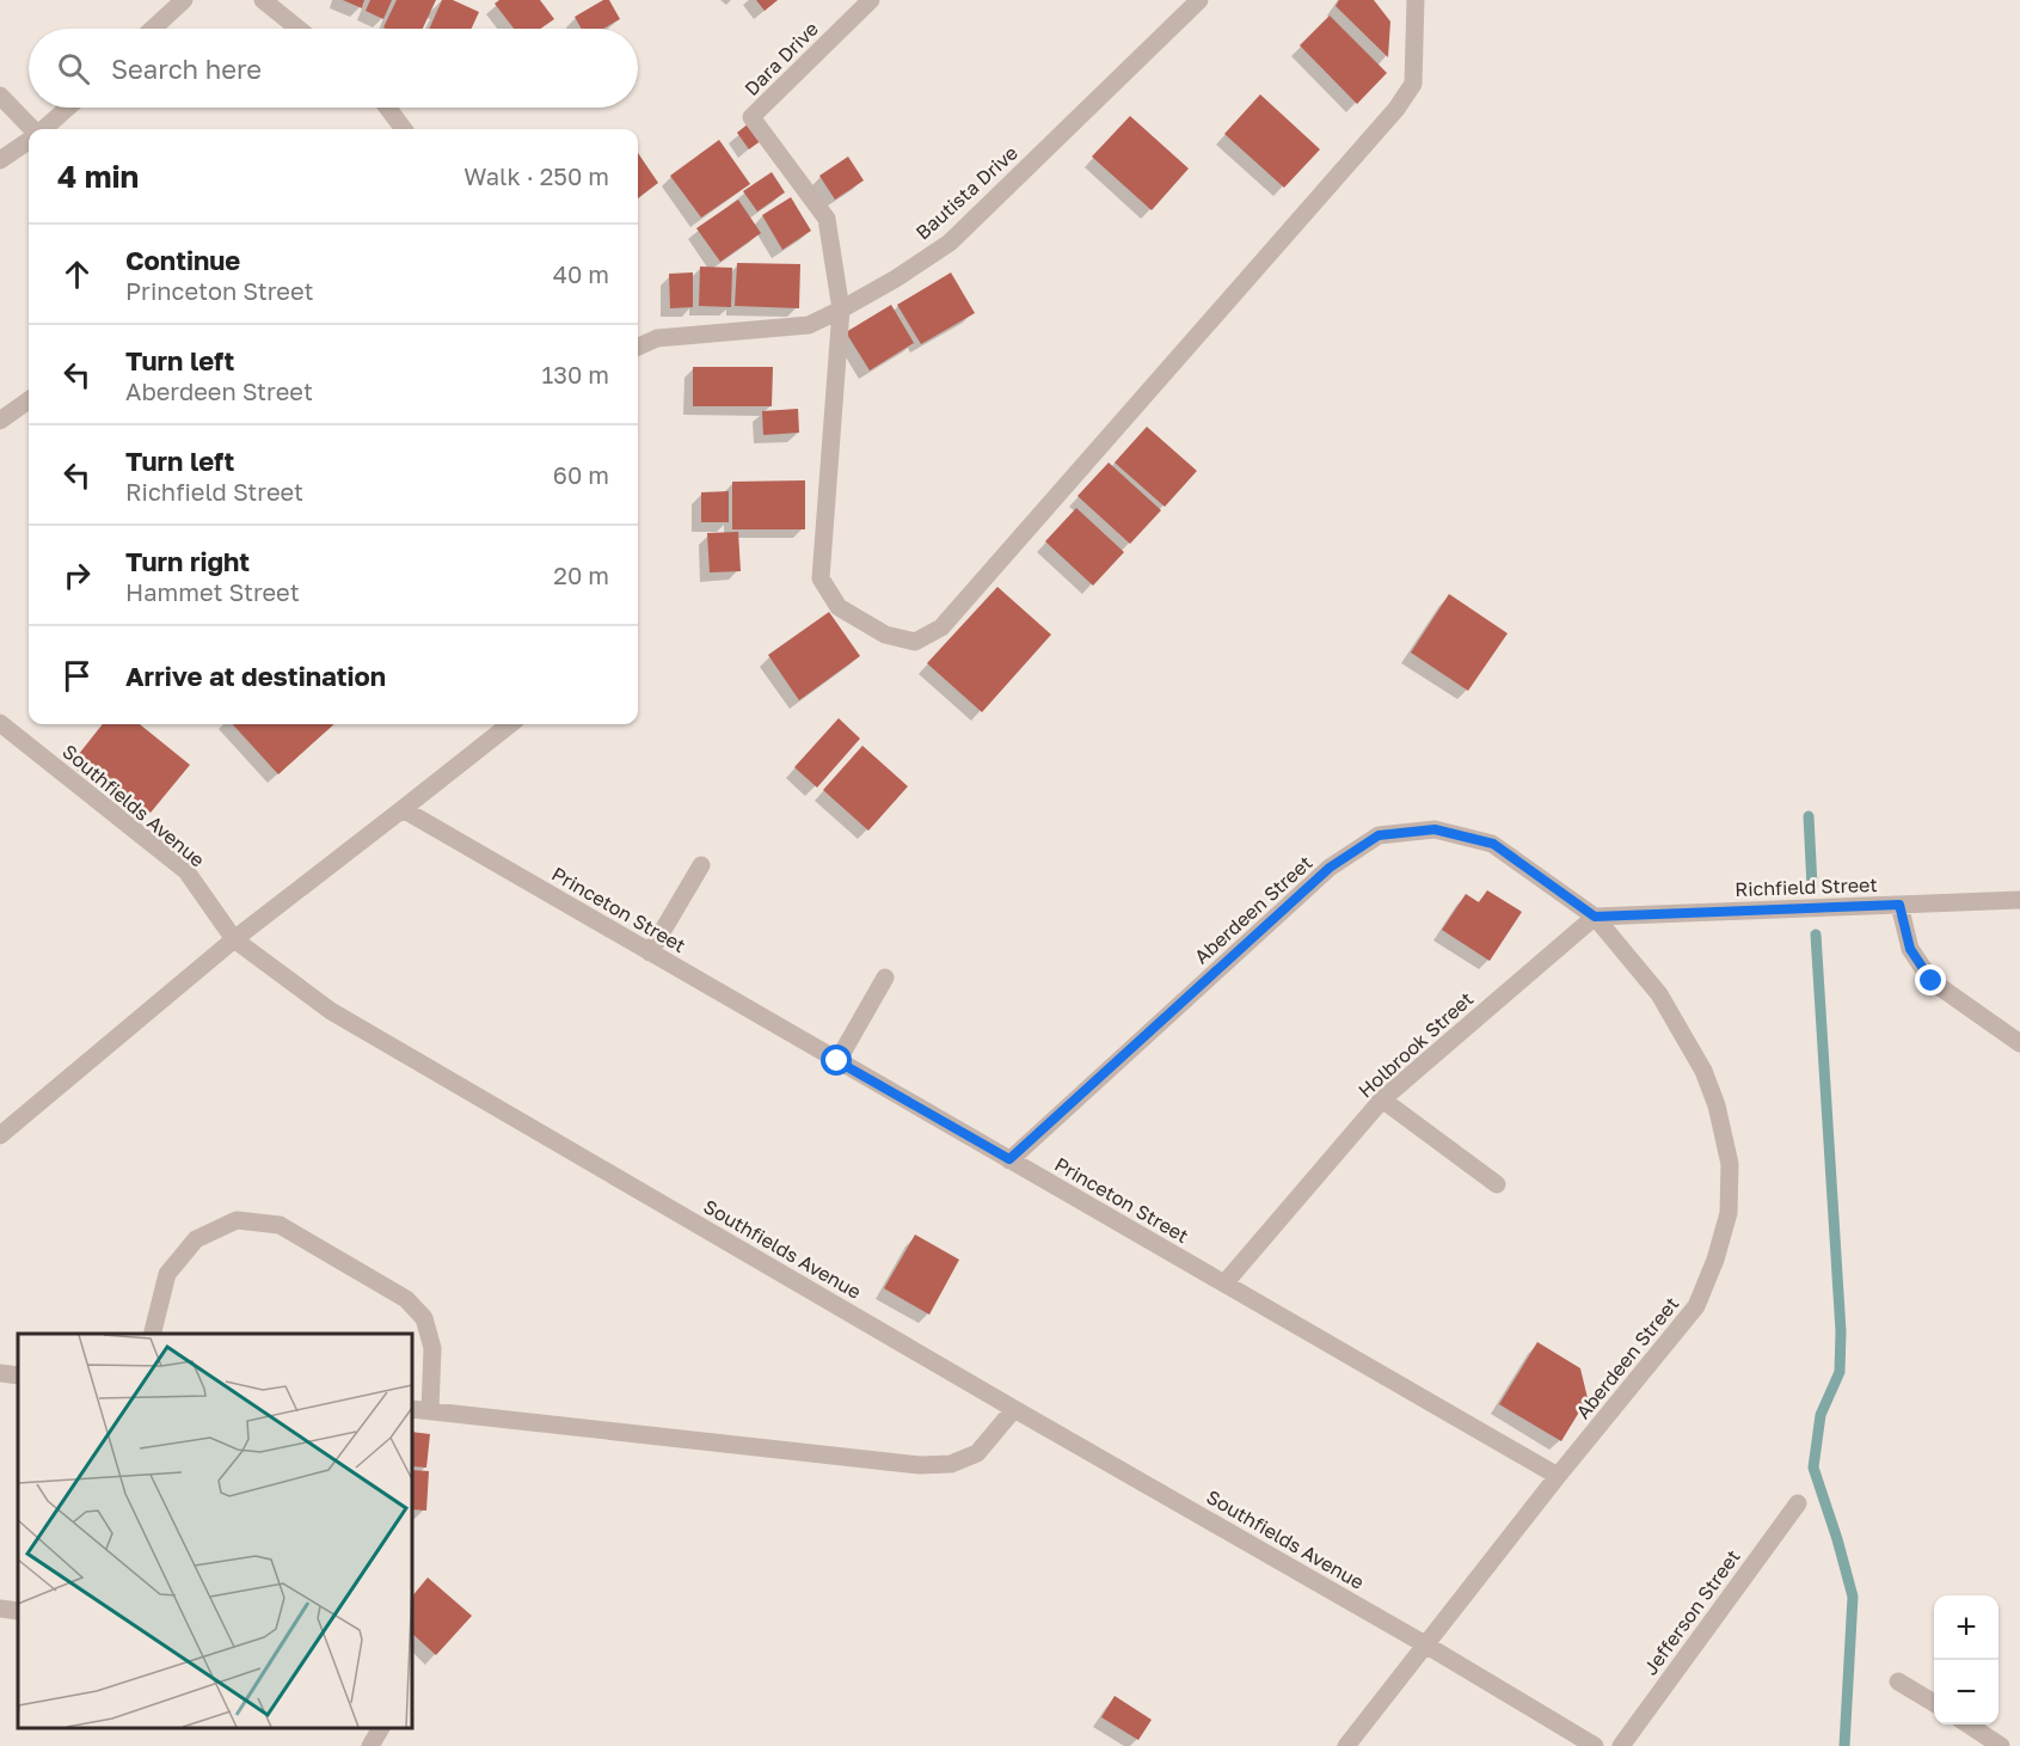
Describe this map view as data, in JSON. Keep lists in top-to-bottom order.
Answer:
{
  "streets": {
    "street": [
      "Dara Drive",
      "Bautista Drive",
      "Southfields Avenue",
      "Richfield Street",
      "Princeton Street",
      "Aberdeen Street",
      "Holbrook Street",
      "Jefferson Street"
    ]
  },
  "crossings": [
    ["Dara Drive", "Bautista Drive"],
    ["Southfields Avenue", "Aberdeen Street"],
    ["Richfield Street", "Aberdeen Street"],
    ["Richfield Street", "Holbrook Street"],
    ["Princeton Street", "Aberdeen Street"],
    ["Princeton Street", "Holbrook Street"],
    ["Aberdeen Street", "Holbrook Street"]
  ],
  "page": {
    "search": "Search here",
    "heading": ["4 min", "Walk · 250 m"],
    "list": [
      ["Continue", "Princeton Street", "40 m"],
      ["Turn left", "Aberdeen Street", "130 m"],
      ["Turn left", "Richfield Street", "60 m"],
      ["Turn right", "Hammet Street", "20 m"],
      "Arrive at destination"
    ],
    "map_buttons": ["+", "−"]
  }
}
